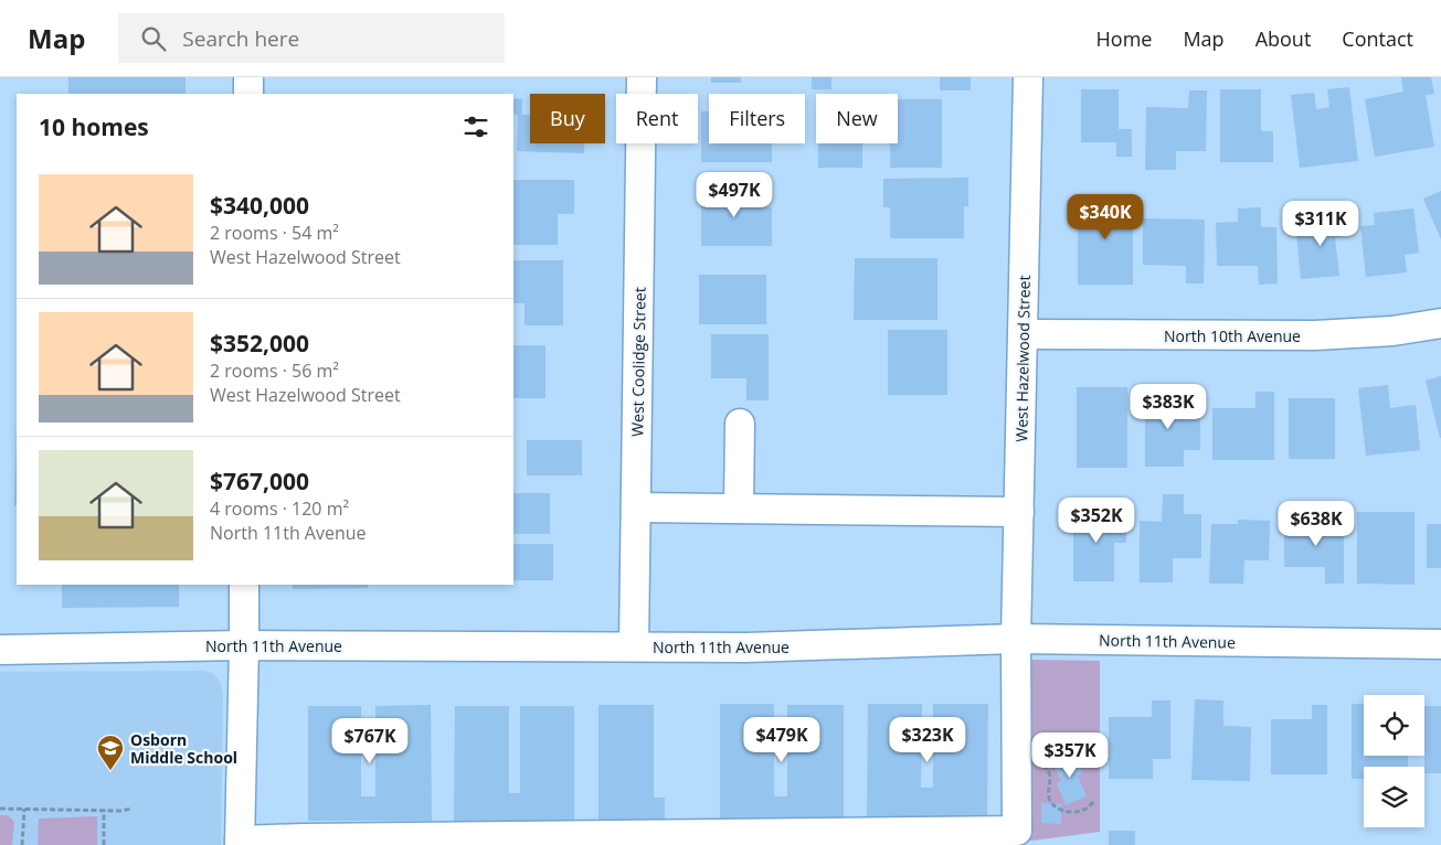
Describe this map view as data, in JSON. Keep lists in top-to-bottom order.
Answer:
{
  "streets": {
    "street": [
      "North 10th Avenue",
      "West Hazelwood Street",
      "West Coolidge Street",
      "North 11th Avenue"
    ]
  },
  "crossings": [
    ["North 10th Avenue", "West Hazelwood Street"],
    ["West Hazelwood Street", "North 11th Avenue"],
    ["West Coolidge Street", "North 11th Avenue"]
  ],
  "places": {
    "school or university": ["Osborn Middle School"]
  },
  "page": {
    "header": "Map",
    "search": "Search here",
    "nav": [
      "Home",
      "Map",
      "About",
      "Contact"
    ],
    "chip": [
      "Buy",
      "Rent",
      "Filters",
      "New"
    ],
    "heading": "10 homes",
    "list": [
      {
        "name": "$340,000",
        "note": "2 rooms · 54 m² · West Hazelwood Street"
      },
      {
        "name": "$352,000",
        "note": "2 rooms · 56 m² · West Hazelwood Street"
      },
      {
        "name": "$767,000",
        "note": "4 rooms · 120 m² · North 11th Avenue"
      }
    ],
    "price": [
      "$497K",
      "$340K",
      "$311K",
      "$383K",
      "$352K",
      "$638K",
      "$479K",
      "$323K",
      "$767K",
      "$357K"
    ]
  }
}
